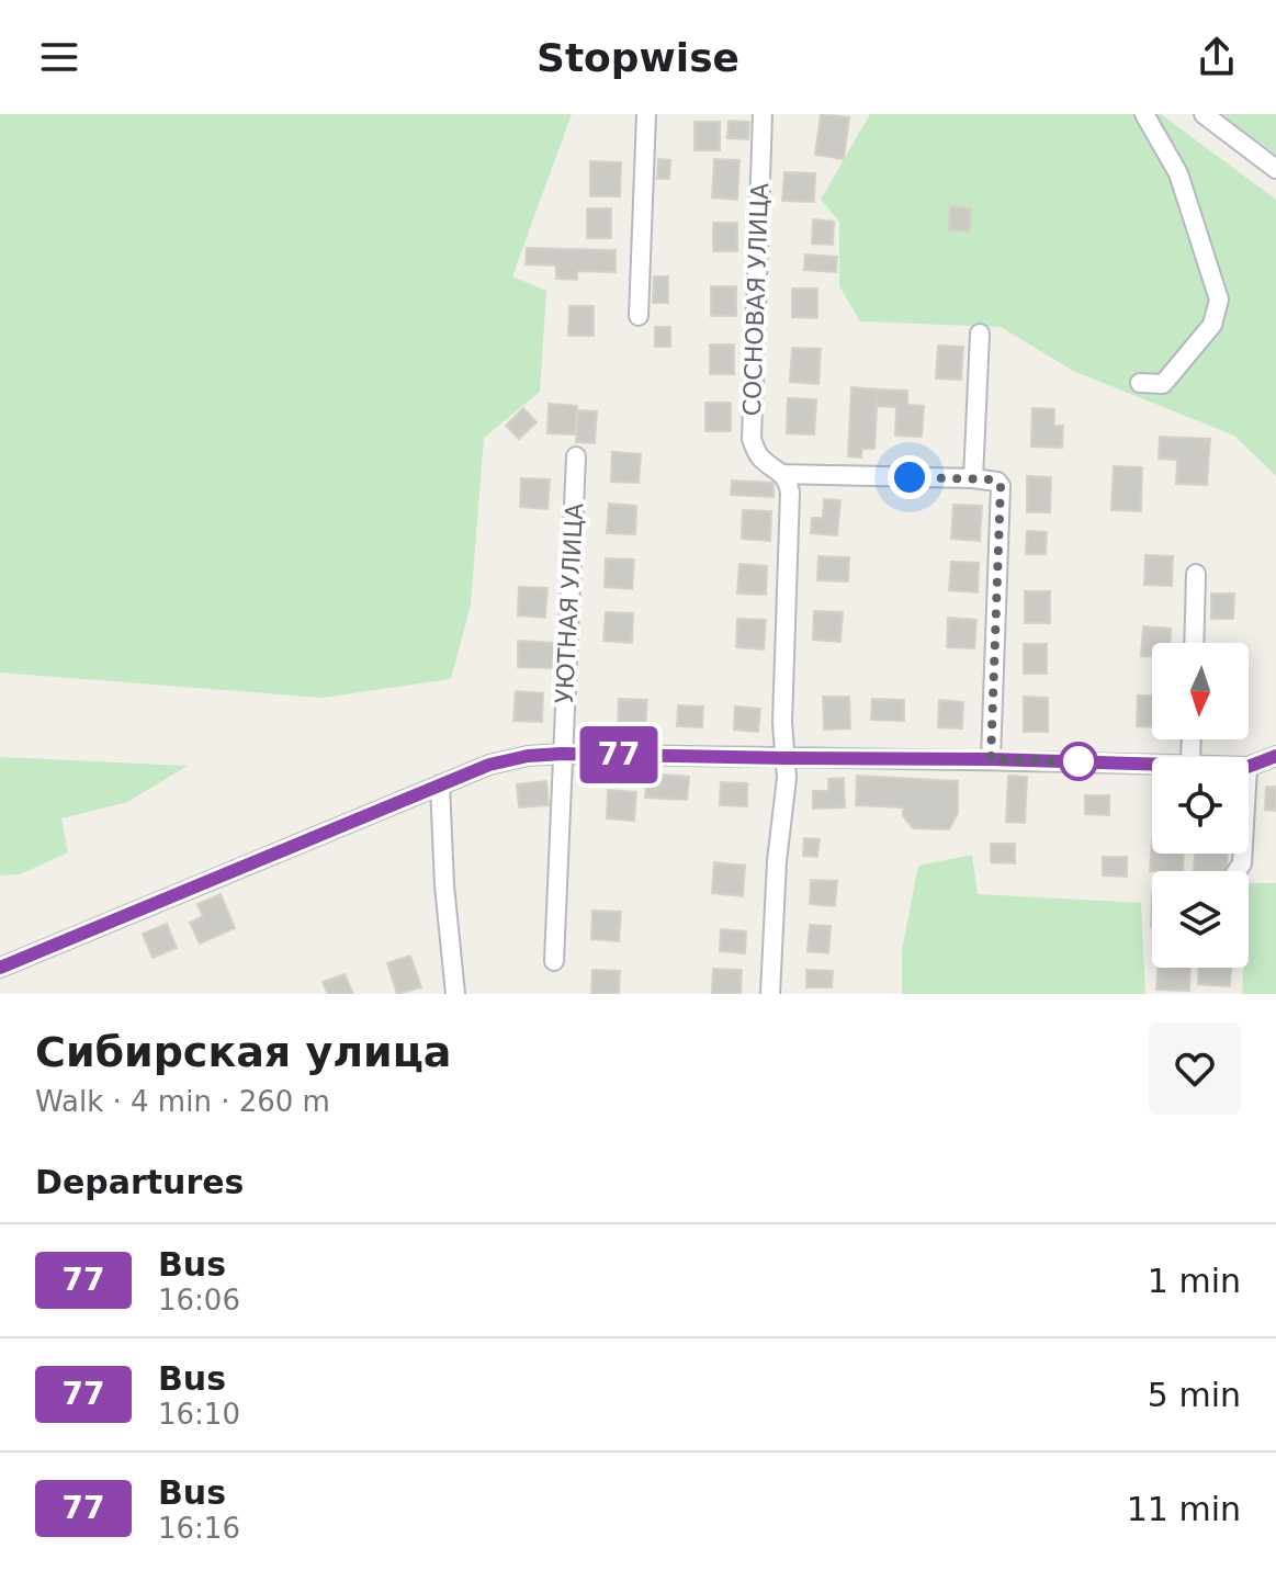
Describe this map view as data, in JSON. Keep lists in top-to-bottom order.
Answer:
{
  "streets": {
    "street": ["СОСНОВАЯ УЛИЦА", "УЮТНАЯ УЛИЦА"]
  },
  "lines": ["bus line 77"],
  "north": "bottom",
  "page": {
    "header": "Stopwise",
    "on_map": "77",
    "heading": [
      ["Сибирская улица", "Walk · 4 min · 260 m"],
      "Departures"
    ],
    "list": [
      {
        "mark": "77",
        "name": "Bus",
        "note": "16:06",
        "value": "1 min"
      },
      {
        "mark": "77",
        "name": "Bus",
        "note": "16:10",
        "value": "5 min"
      },
      {
        "mark": "77",
        "name": "Bus",
        "note": "16:16",
        "value": "11 min"
      }
    ]
  }
}
